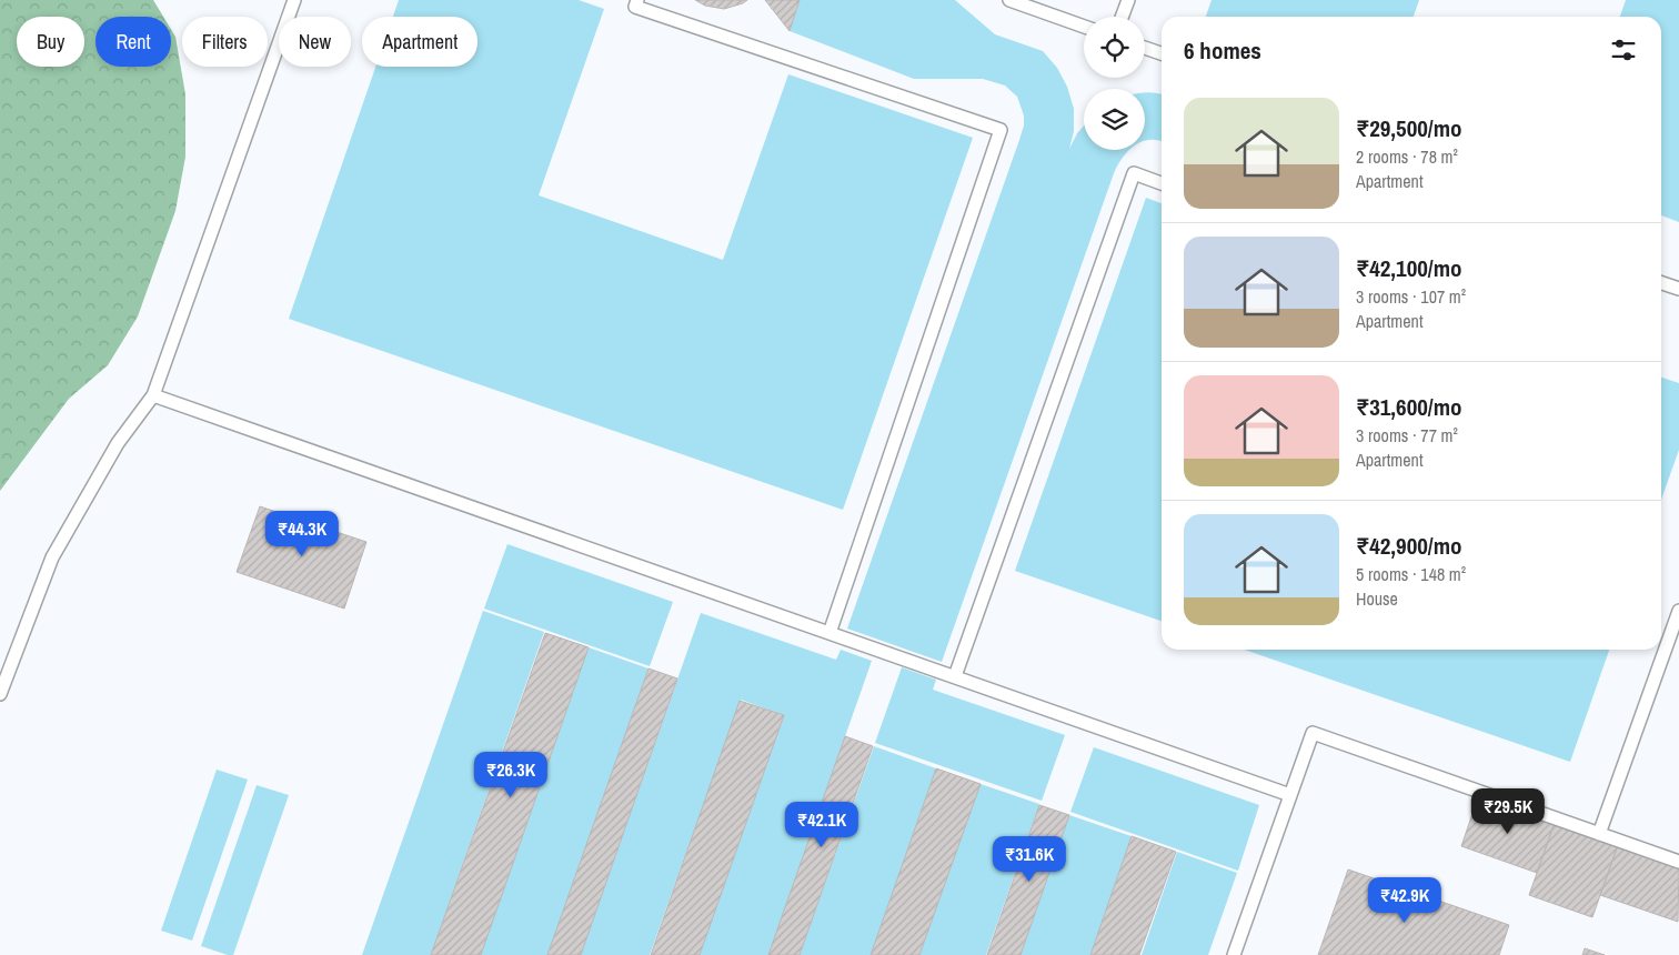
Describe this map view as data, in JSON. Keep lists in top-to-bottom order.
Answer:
{
  "page": {
    "chip": [
      "Buy",
      "Rent",
      "Filters",
      "New",
      "Apartment"
    ],
    "heading": "6 homes",
    "list": [
      {
        "name": "₹29,500/mo",
        "note": "2 rooms · 78 m² · Apartment"
      },
      {
        "name": "₹42,100/mo",
        "note": "3 rooms · 107 m² · Apartment"
      },
      {
        "name": "₹31,600/mo",
        "note": "3 rooms · 77 m² · Apartment"
      },
      {
        "name": "₹42,900/mo",
        "note": "5 rooms · 148 m² · House"
      }
    ],
    "price": [
      "₹44.3K",
      "₹26.3K",
      "₹29.5K",
      "₹42.1K",
      "₹31.6K",
      "₹42.9K"
    ]
  }
}
